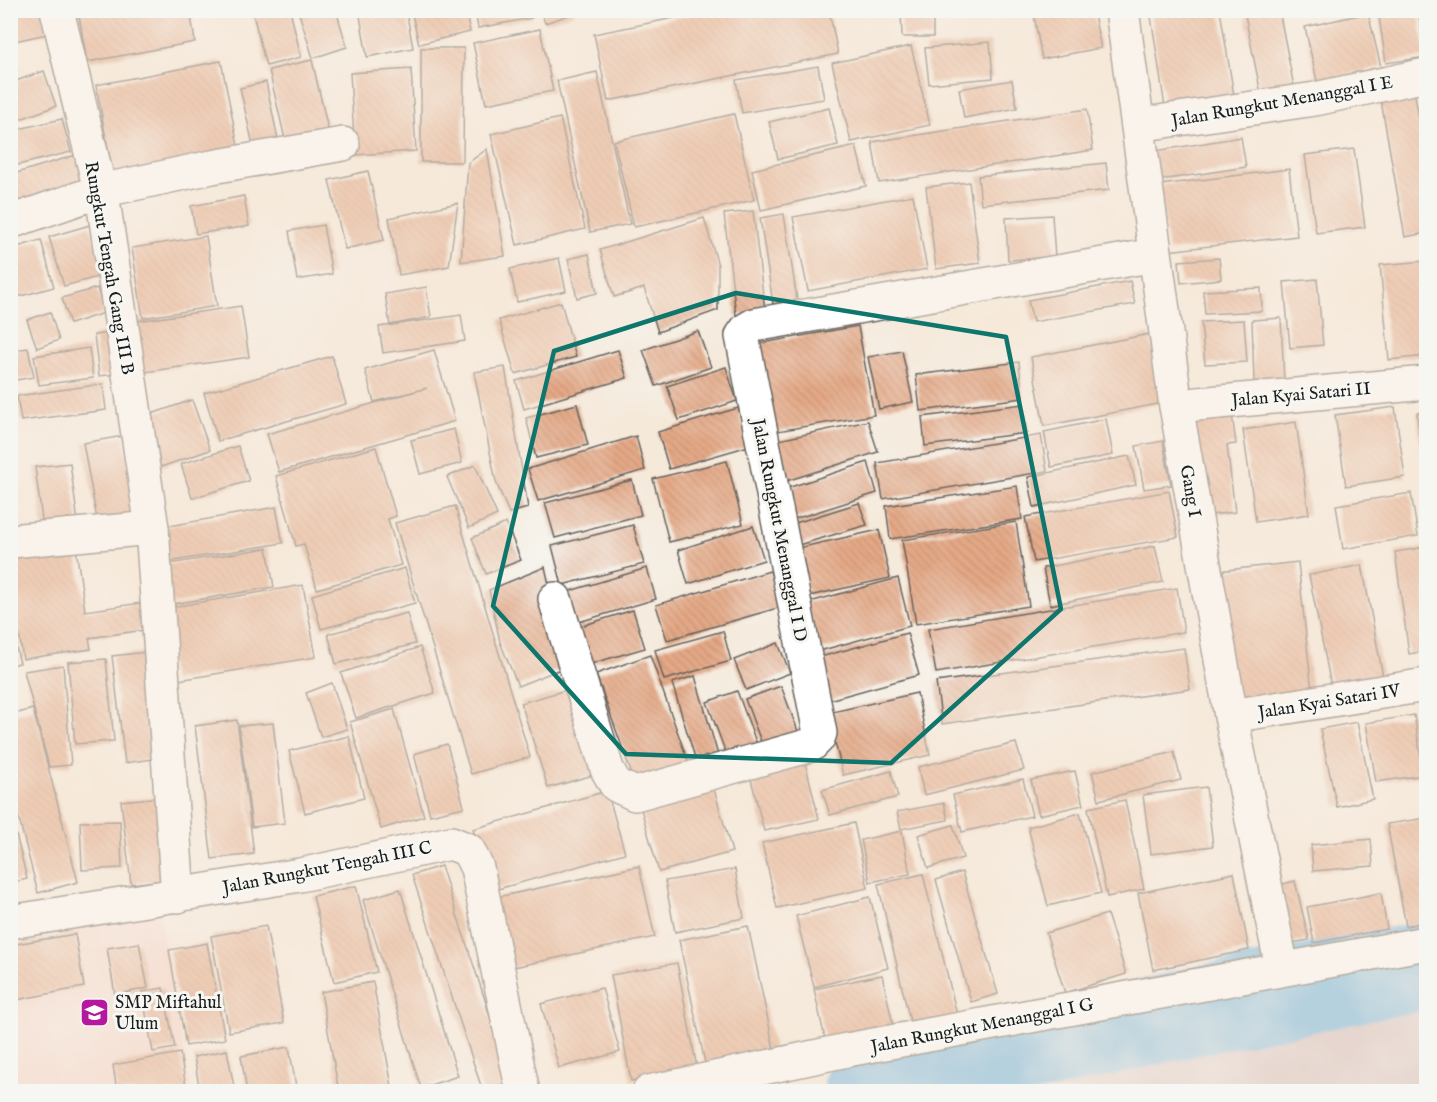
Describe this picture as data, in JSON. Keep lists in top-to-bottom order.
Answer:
{
  "streets": {
    "street": [
      "Jalan Rungkut Menanggal I E",
      "Rungkut Tengah Gang III B",
      "Jalan Kyai Satari II",
      "Gang I",
      "Jalan Rungkut Menanggal I D",
      "Jalan Kyai Satari IV",
      "Jalan Rungkut Tengah III C",
      "Jalan Rungkut Menanggal I G"
    ]
  },
  "crossings": [
    ["Jalan Rungkut Menanggal I E", "Gang I"],
    ["Rungkut Tengah Gang III B", "Jalan Rungkut Tengah III C"],
    ["Jalan Kyai Satari II", "Gang I"],
    ["Gang I", "Jalan Rungkut Menanggal I D"],
    ["Gang I", "Jalan Kyai Satari IV"],
    ["Gang I", "Jalan Rungkut Menanggal I G"]
  ],
  "places": {
    "school or university": ["SMP Miftahul Ulum"]
  }
}
